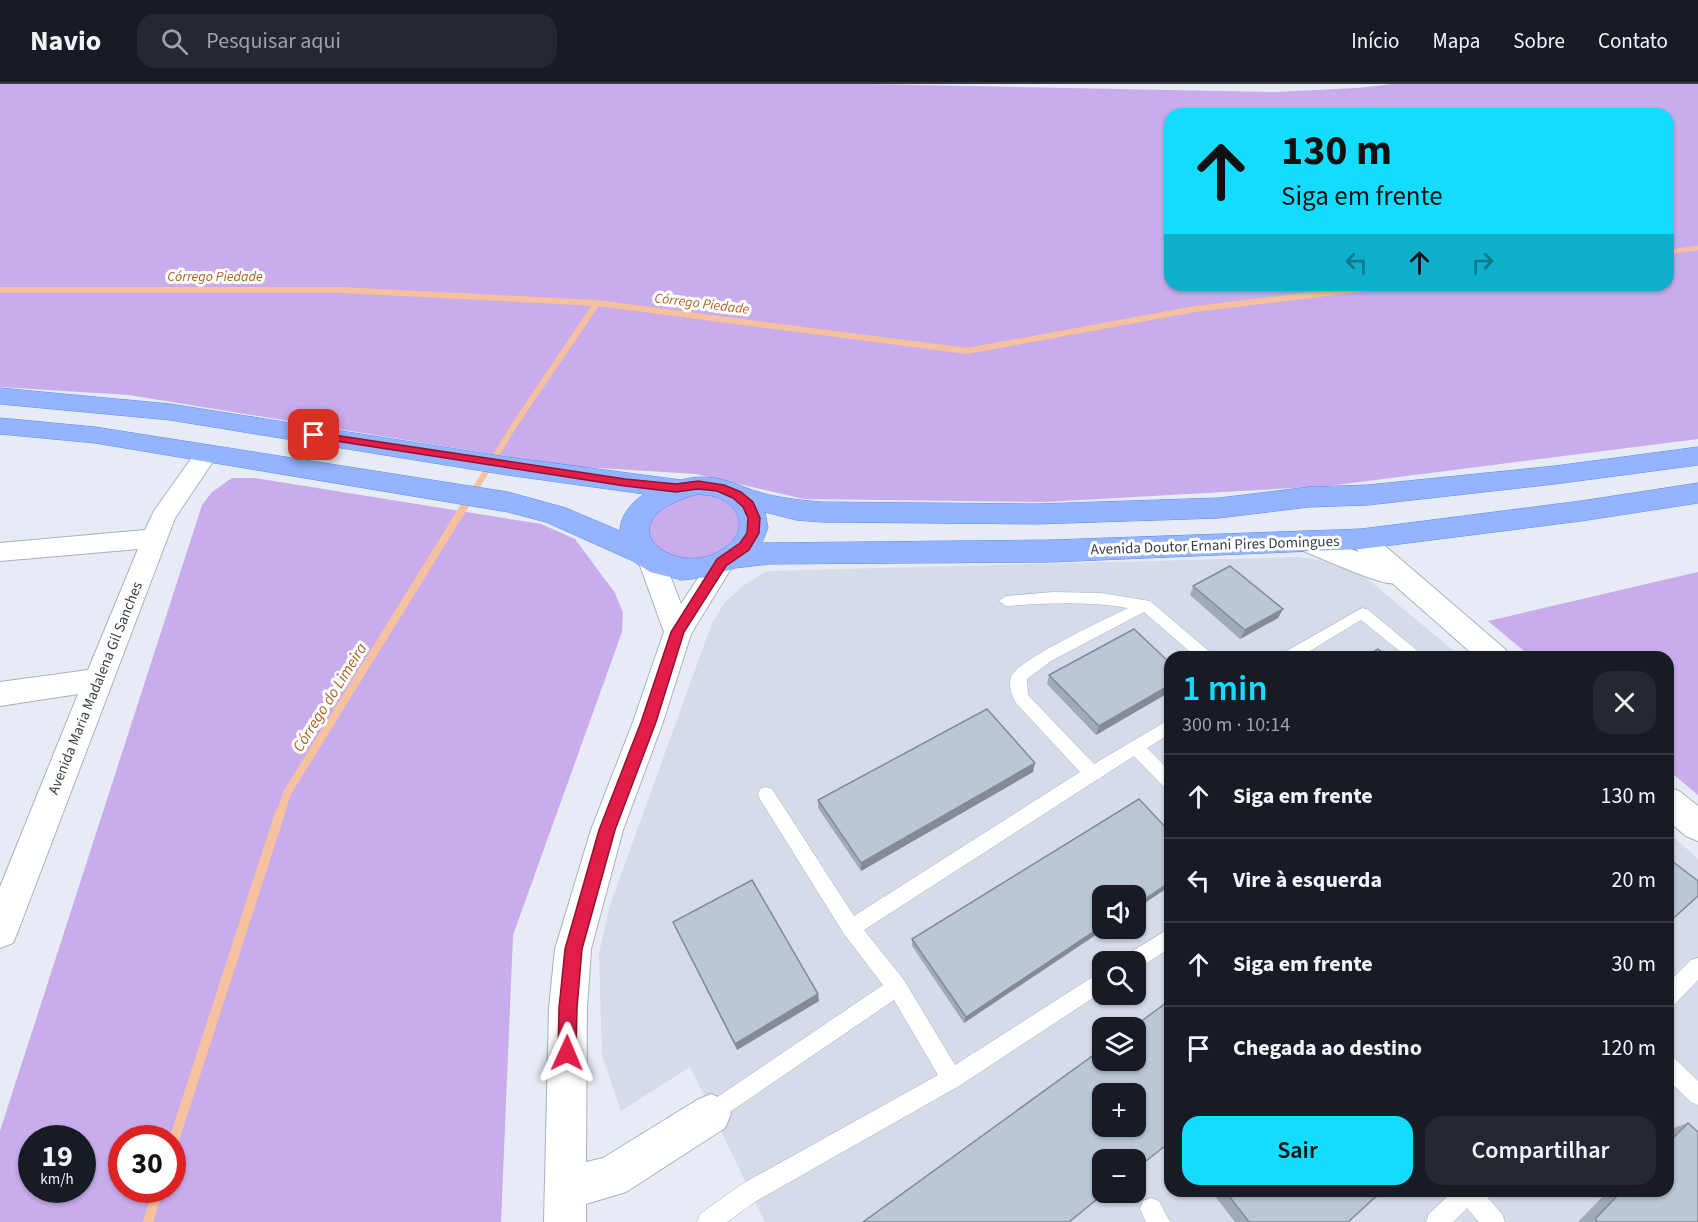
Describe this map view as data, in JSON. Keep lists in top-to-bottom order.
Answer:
{
  "streets": {
    "main road": ["Avenida Doutor Ernani Pires Domingues"],
    "street": ["Avenida Maria Madalena Gil Sanches"]
  },
  "water": ["Córrego Piedade", "Córrego do Limeira"],
  "page": {
    "header": "Navio",
    "search": "Pesquisar aqui",
    "nav": [
      "Início",
      "Mapa",
      "Sobre",
      "Contato"
    ],
    "turn": ["130 m", "Siga em frente"],
    "heading": ["1 min", "300 m · 10:14"],
    "list": [
      {
        "name": "Siga em frente",
        "value": "130 m"
      },
      {
        "name": "Vire à esquerda",
        "value": "20 m"
      },
      {
        "name": "Siga em frente",
        "value": "30 m"
      },
      {
        "name": "Chegada ao destino",
        "value": "120 m"
      }
    ],
    "map_buttons": ["+", "−"],
    "buttons": ["Sair", "Compartilhar"],
    "speed": "19 km/h",
    "limit": "30"
  }
}
